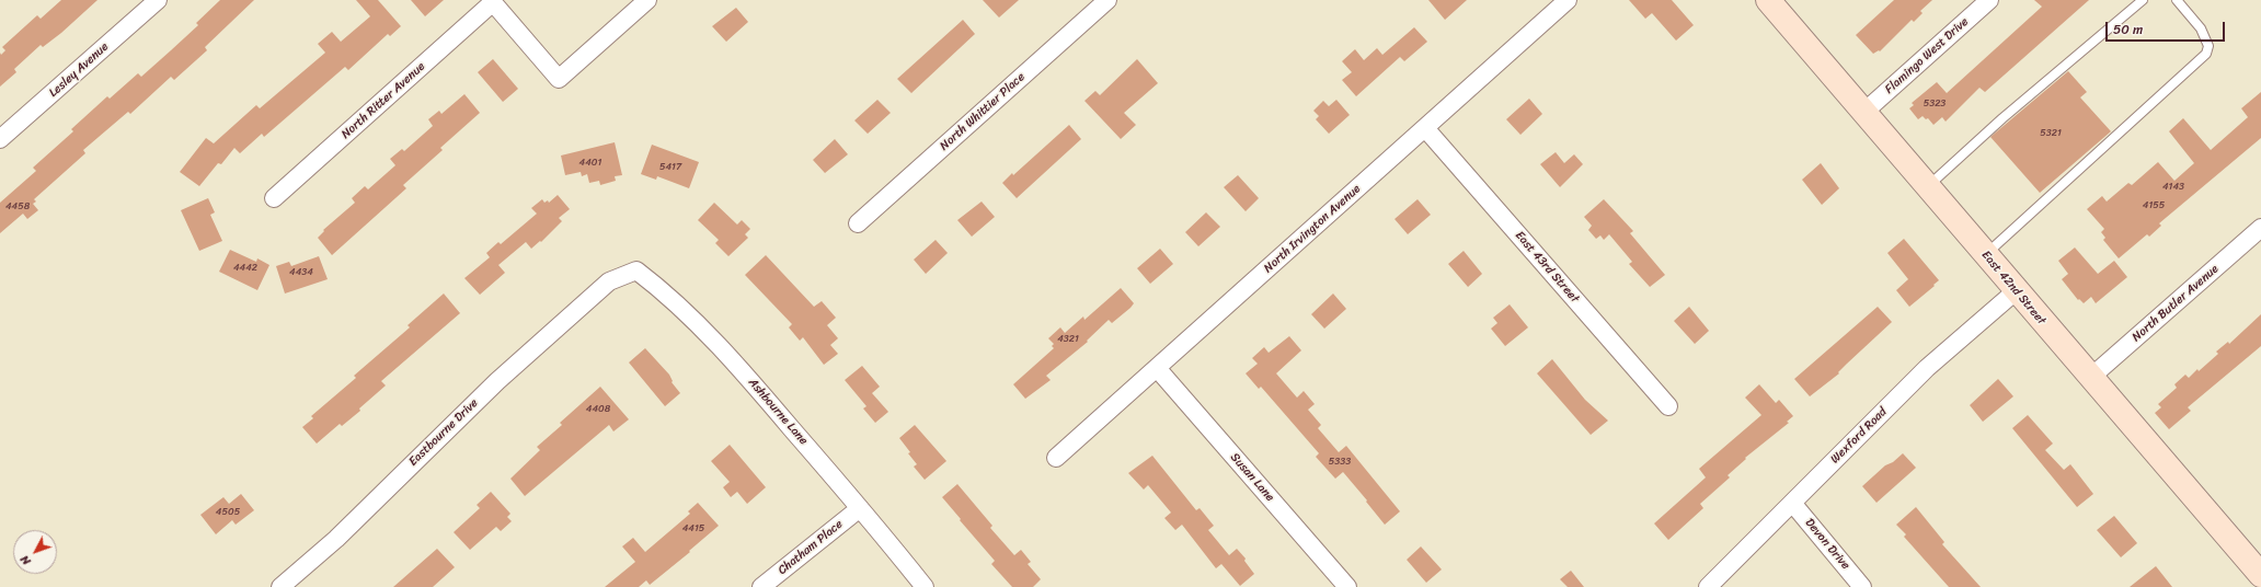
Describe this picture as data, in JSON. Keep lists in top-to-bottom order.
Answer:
{
  "streets": {
    "street": [
      "Flamingo West Drive",
      "Lesley Avenue",
      "North Ritter Avenue",
      "North Whittier Place",
      "North Irvington Avenue",
      "East 43rd Street",
      "East 42nd Street",
      "North Butler Avenue",
      "Ashbourne Lane",
      "Eastbourne Drive",
      "Wexford Road",
      "Susan Lane",
      "Devon Drive",
      "Chatham Place"
    ]
  },
  "crossings": [
    ["Flamingo West Drive", "East 42nd Street"],
    ["North Irvington Avenue", "East 43rd Street"],
    ["North Irvington Avenue", "Susan Lane"],
    ["East 42nd Street", "North Butler Avenue"],
    ["East 42nd Street", "Wexford Road"],
    ["Ashbourne Lane", "Eastbourne Drive"],
    ["Ashbourne Lane", "Chatham Place"],
    ["Wexford Road", "Devon Drive"]
  ],
  "house_numbers": [
    "5323",
    "5321",
    "4401",
    "5417",
    "4143",
    "4155",
    "4458",
    "4442",
    "4434",
    "4321",
    "4408",
    "5333",
    "4505",
    "4415"
  ],
  "scale_bar": "50 m",
  "north": "bottom left"
}
